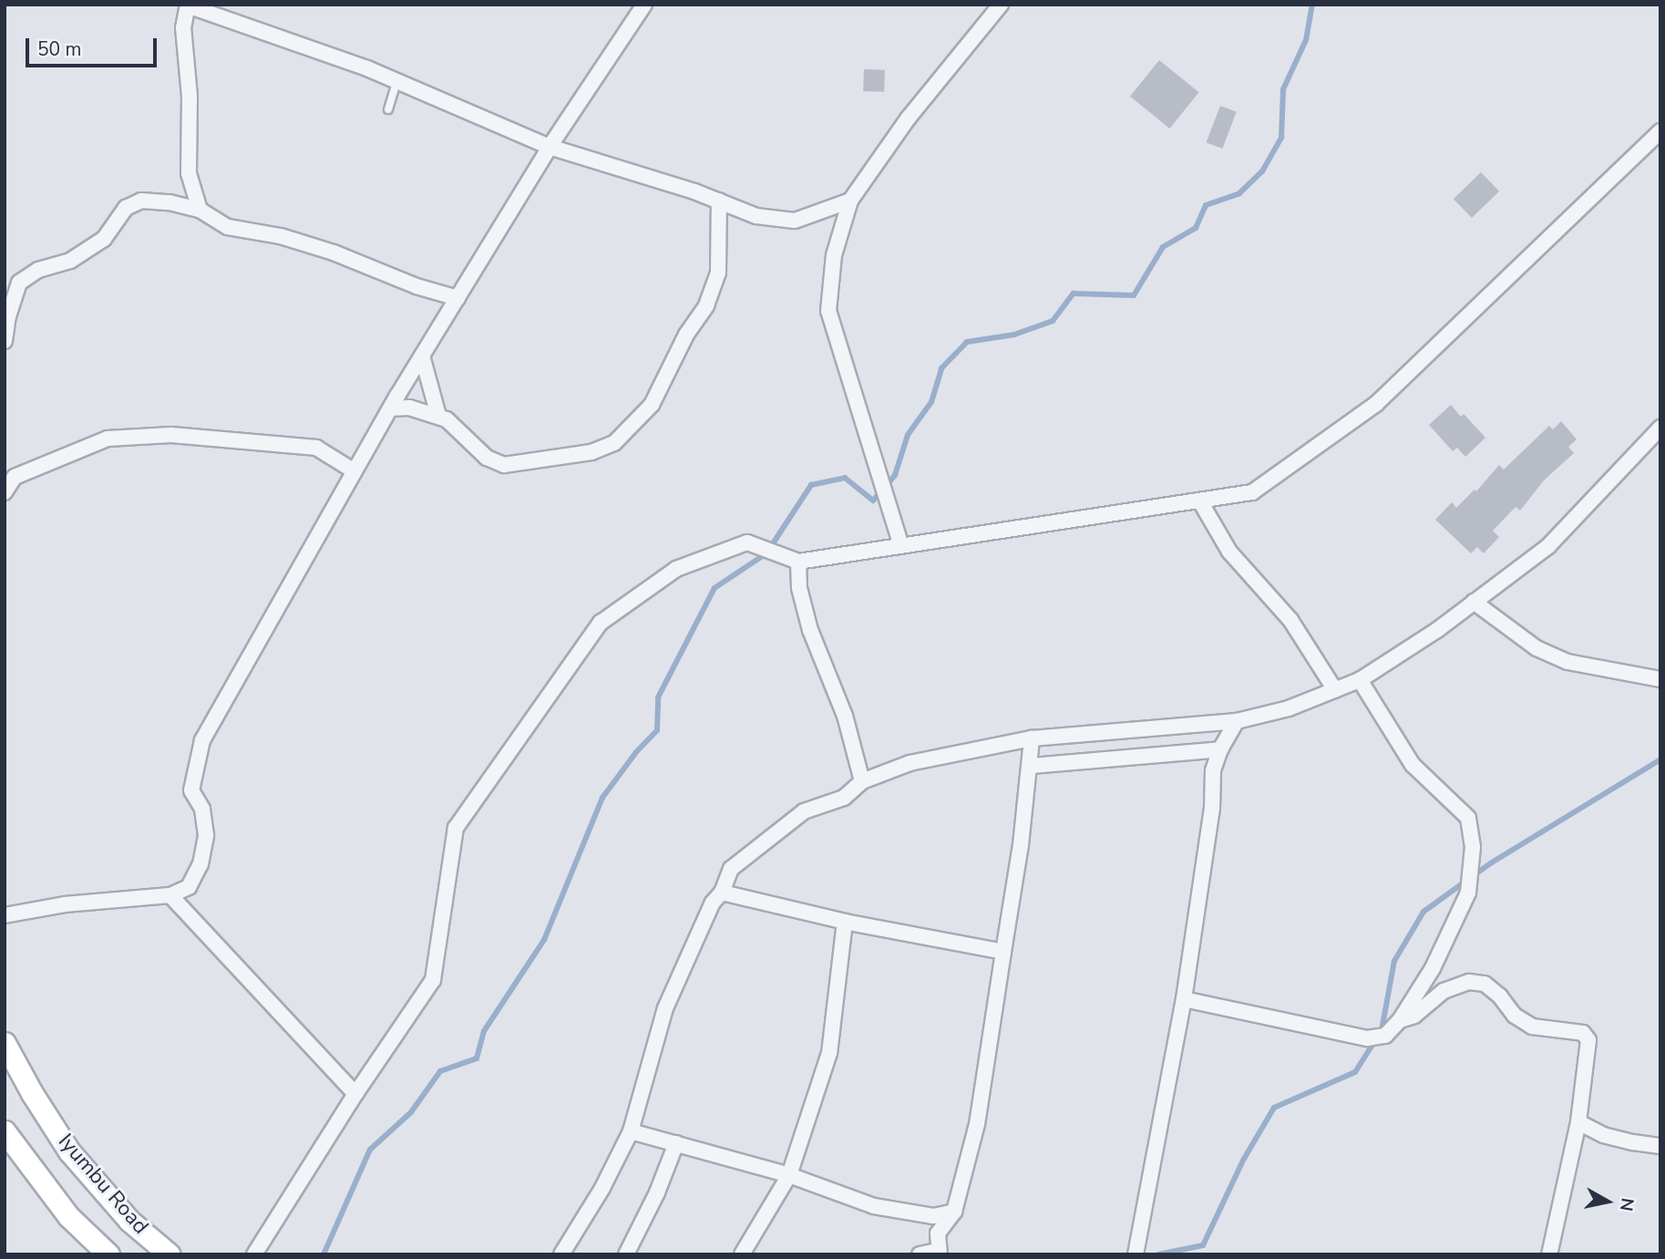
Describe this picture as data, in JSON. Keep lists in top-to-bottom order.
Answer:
{
  "streets": {
    "main road": ["Iyumbu Road"]
  },
  "scale_bar": "50 m",
  "north": "right"
}
